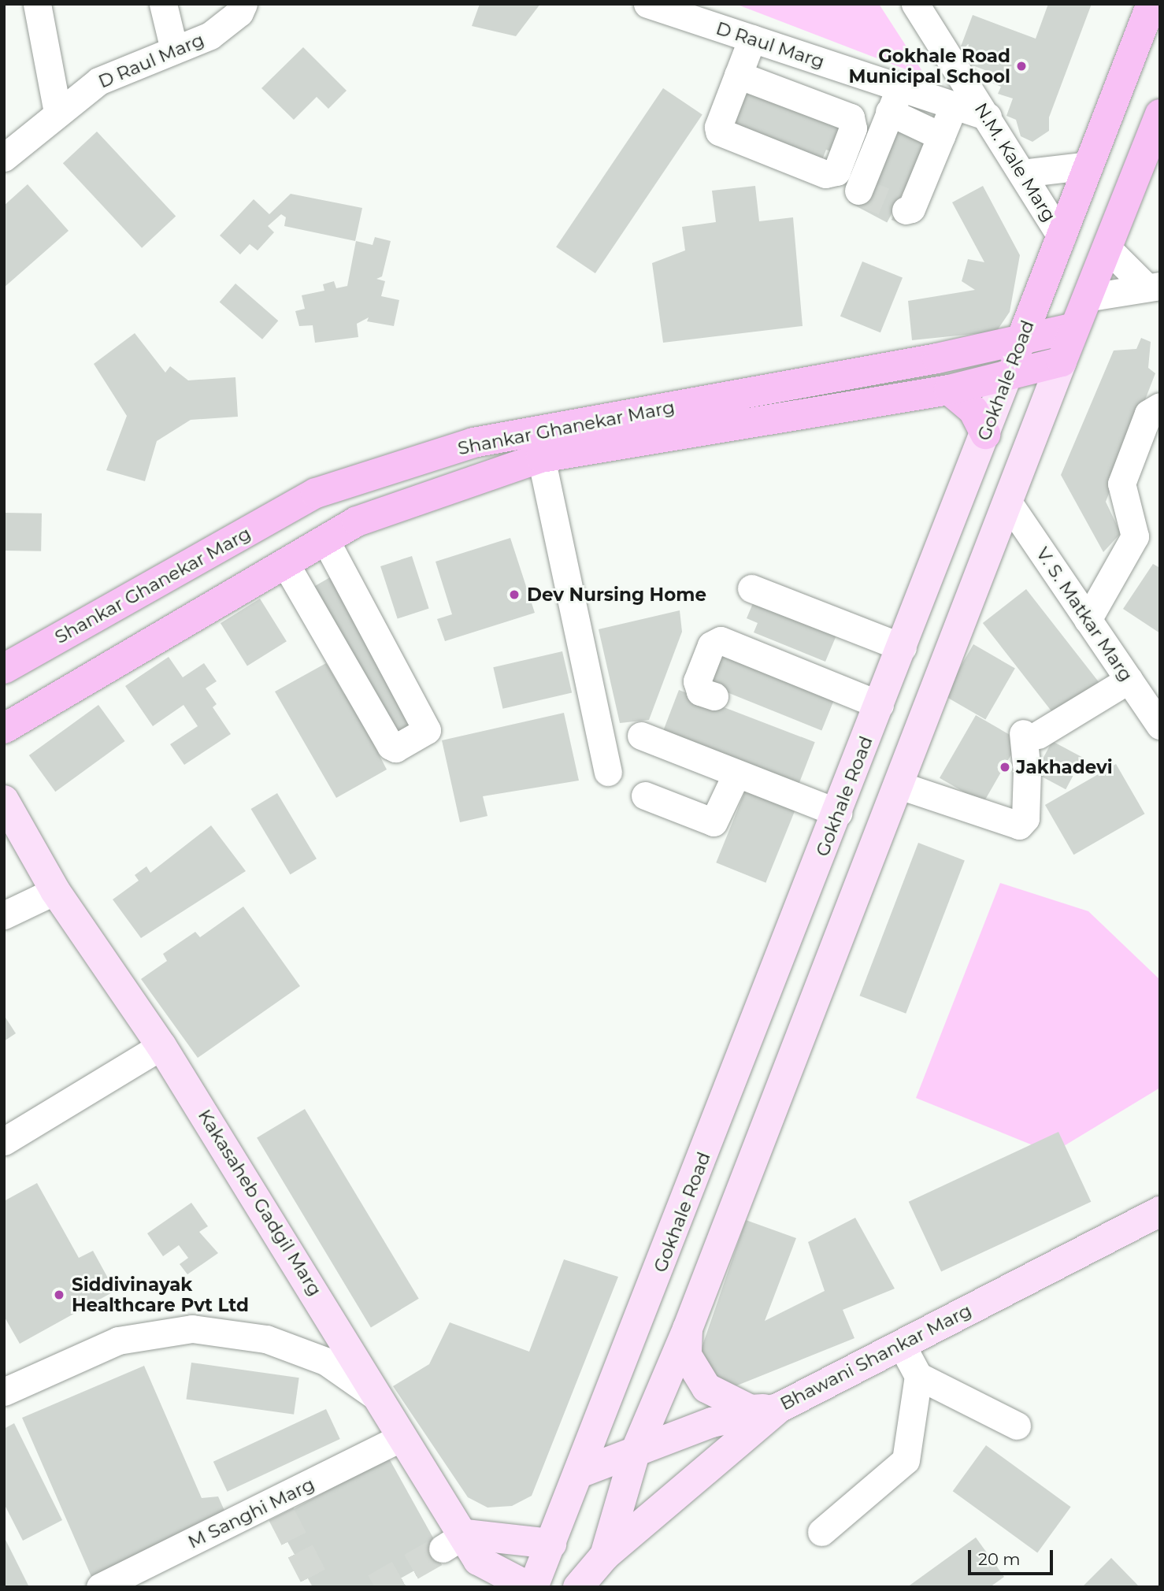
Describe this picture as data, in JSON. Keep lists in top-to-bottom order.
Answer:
{
  "streets": {
    "main road": [
      "Gokhale Road",
      "Shankar Ghanekar Marg",
      "Kakasaheb Gadgil Marg",
      "Bhawani Shankar Marg"
    ],
    "street": [
      "D Raul Marg",
      "N.M. Kale Marg",
      "V. S. Matkar Marg",
      "M Sanghi Marg"
    ]
  },
  "crossings": [
    ["D Raul Marg", "N.M. Kale Marg"],
    ["N.M. Kale Marg", "Gokhale Road"],
    ["Gokhale Road", "Shankar Ghanekar Marg"],
    ["Gokhale Road", "Kakasaheb Gadgil Marg"],
    ["Gokhale Road", "Bhawani Shankar Marg"],
    ["Kakasaheb Gadgil Marg", "M Sanghi Marg"]
  ],
  "places": [
    "Gokhale Road Municipal School",
    "Dev Nursing Home",
    "Jakhadevi",
    "Siddivinayak Healthcare Pvt Ltd"
  ],
  "scale_bar": "20 m"
}
